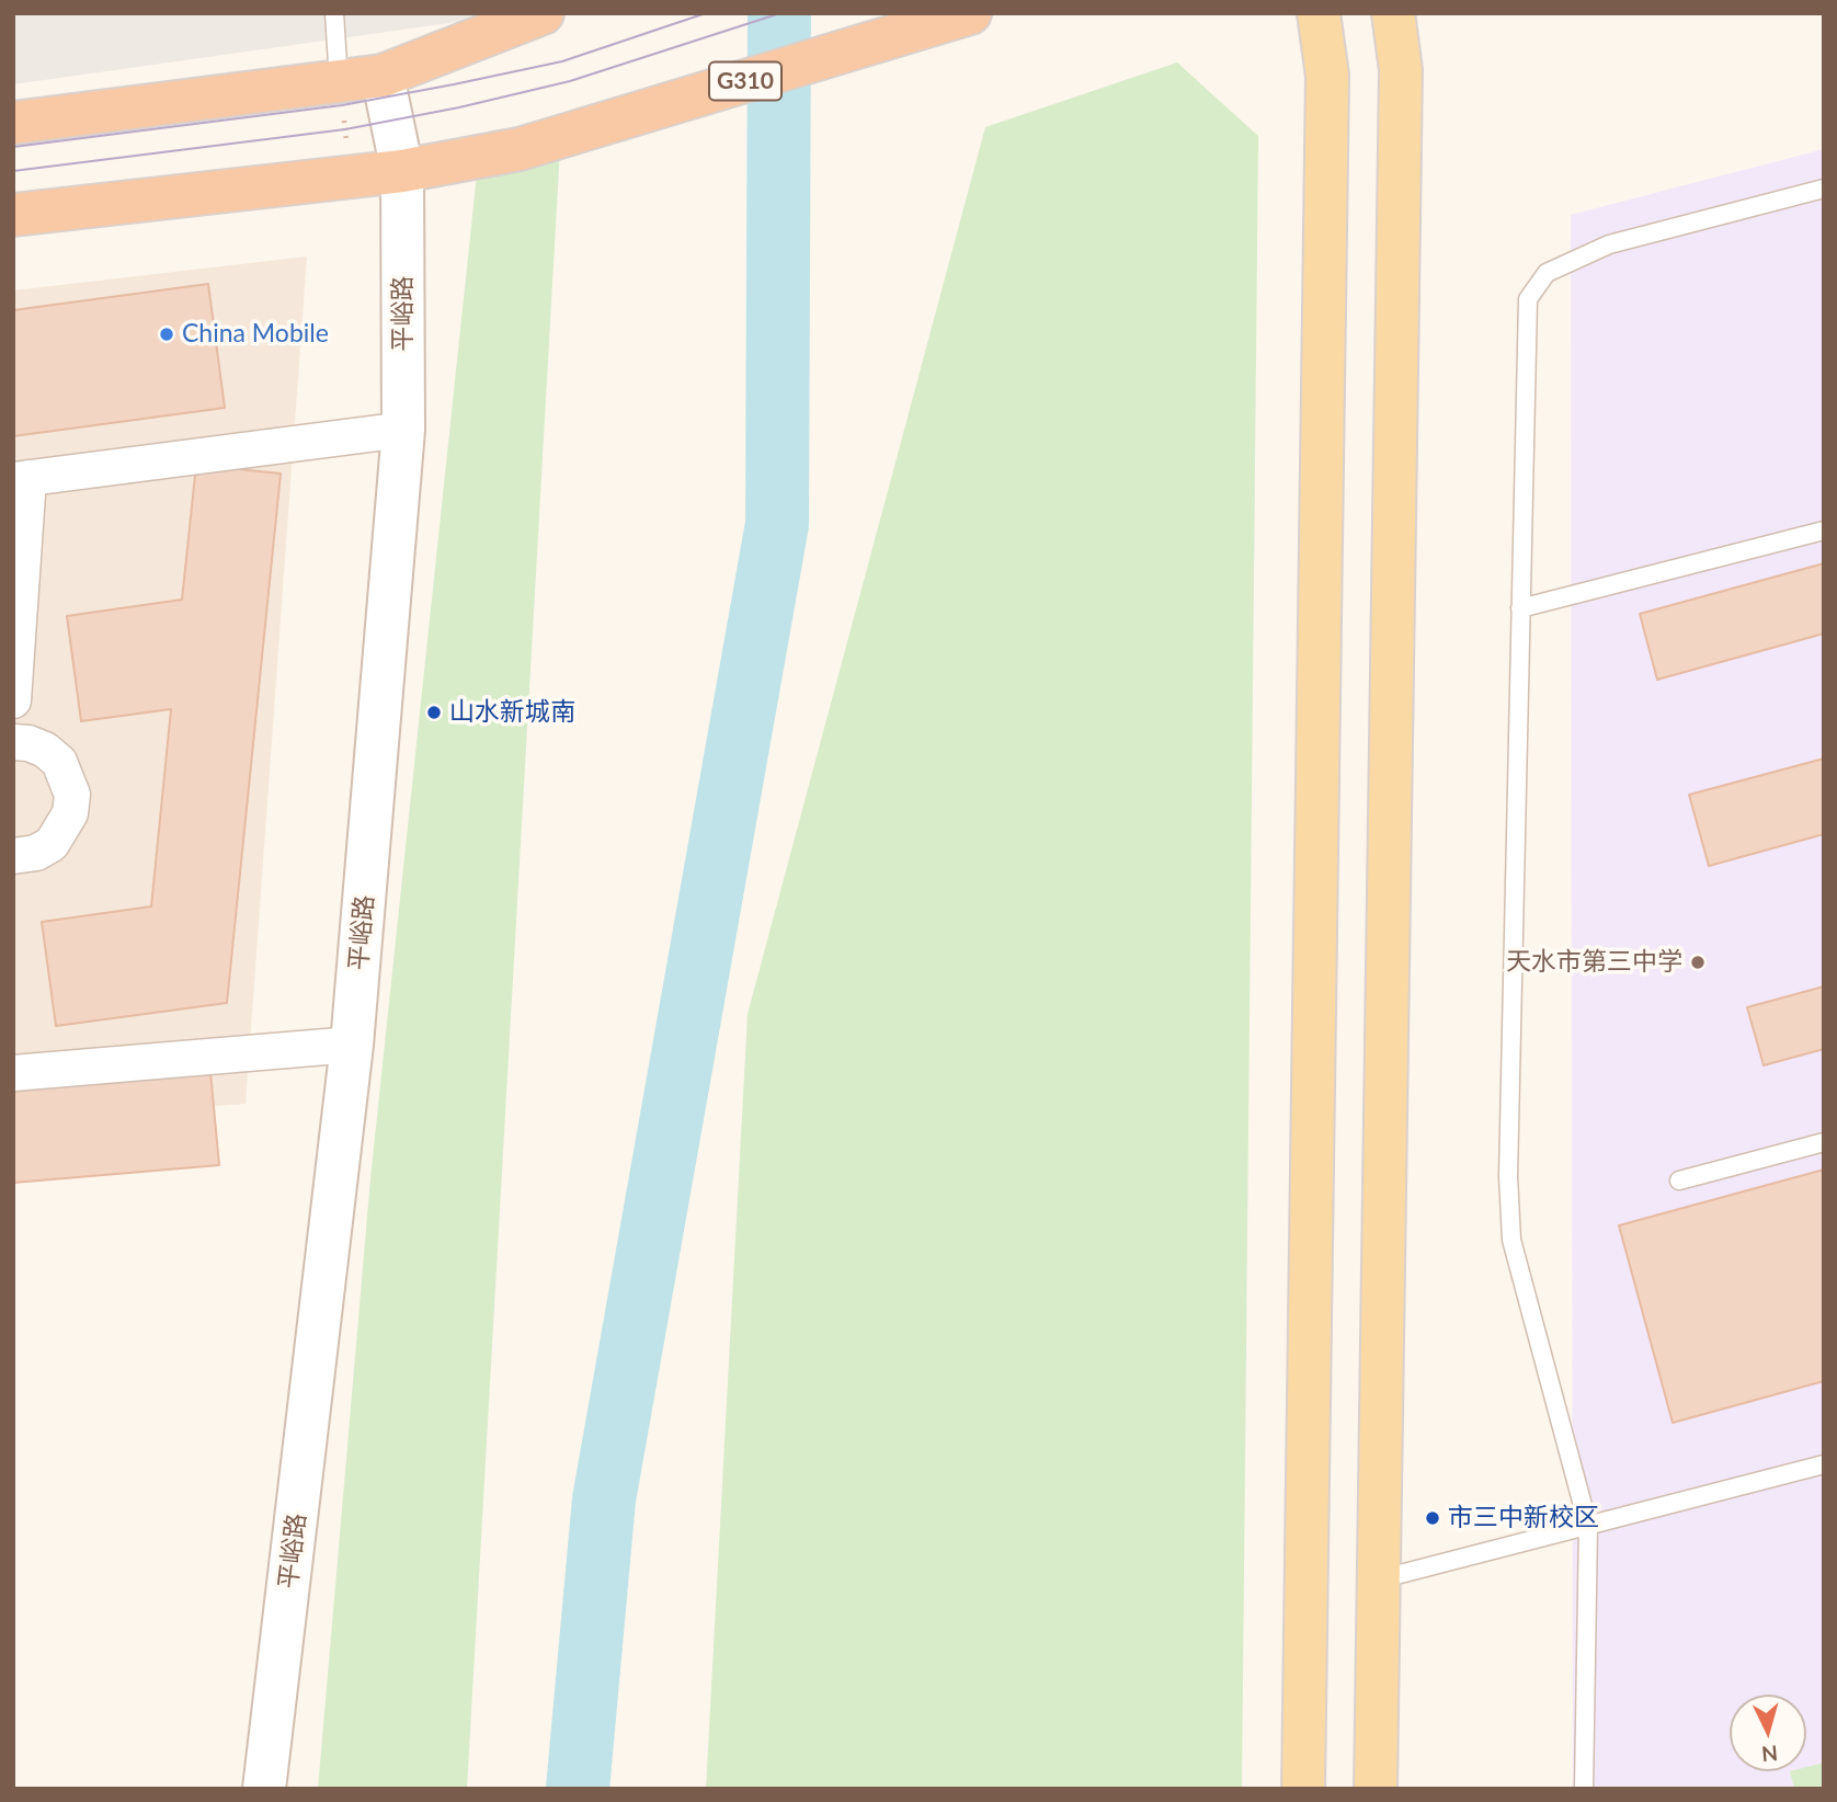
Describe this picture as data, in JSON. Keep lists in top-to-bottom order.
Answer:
{
  "streets": {
    "highway": ["G310"],
    "street": ["平峪路"]
  },
  "crossings": [
    ["G310", "平峪路"]
  ],
  "places": [
    "China Mobile",
    "山水新城南",
    "天水市第三中学",
    "市三中新校区"
  ],
  "north": "bottom"
}
